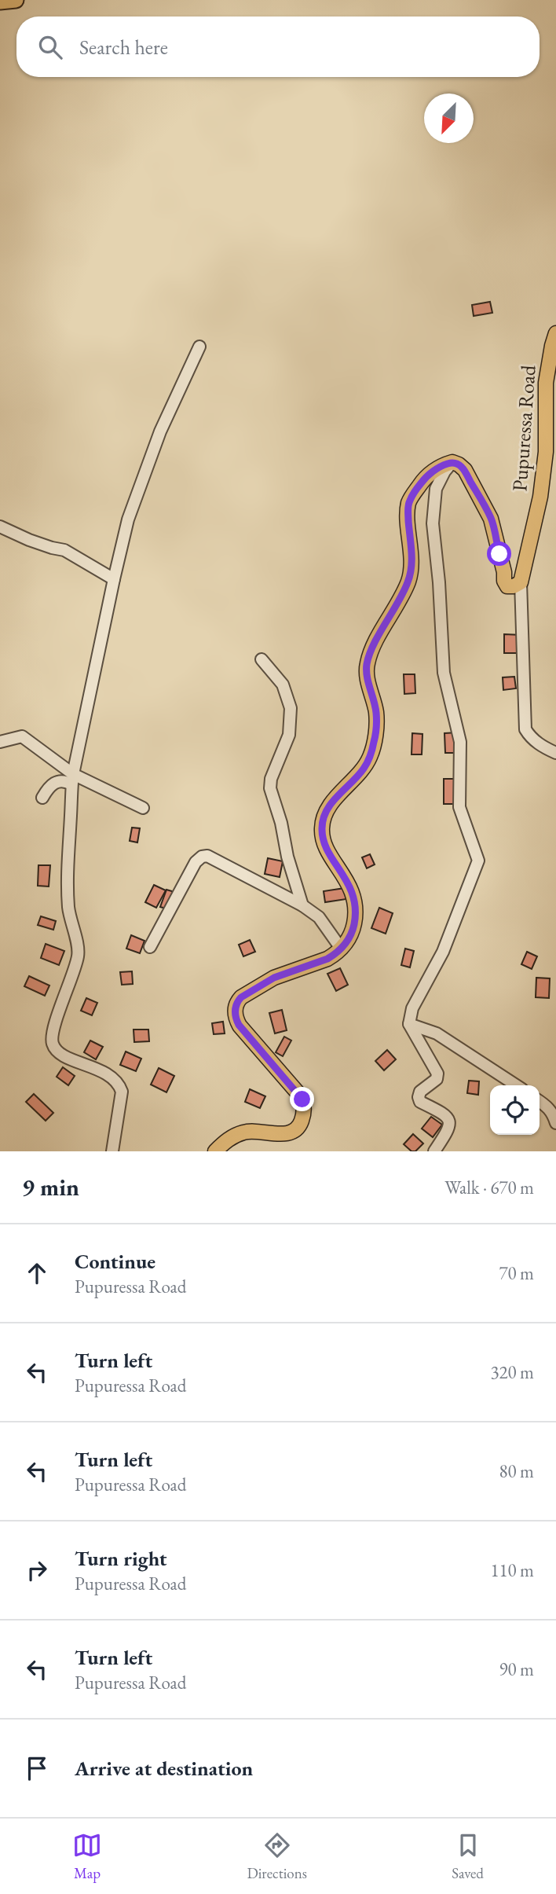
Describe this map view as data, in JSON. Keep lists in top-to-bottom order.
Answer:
{
  "streets": {
    "main road": ["Pupuressa Road"]
  },
  "north": "bottom left",
  "page": {
    "search": "Search here",
    "heading": ["9 min", "Walk · 670 m"],
    "list": [
      ["Continue", "Pupuressa Road", "70 m"],
      ["Turn left", "Pupuressa Road", "320 m"],
      ["Turn left", "Pupuressa Road", "80 m"],
      ["Turn right", "Pupuressa Road", "110 m"],
      ["Turn left", "Pupuressa Road", "90 m"],
      "Arrive at destination"
    ],
    "nav": ["Map", "Directions", "Saved"]
  }
}
